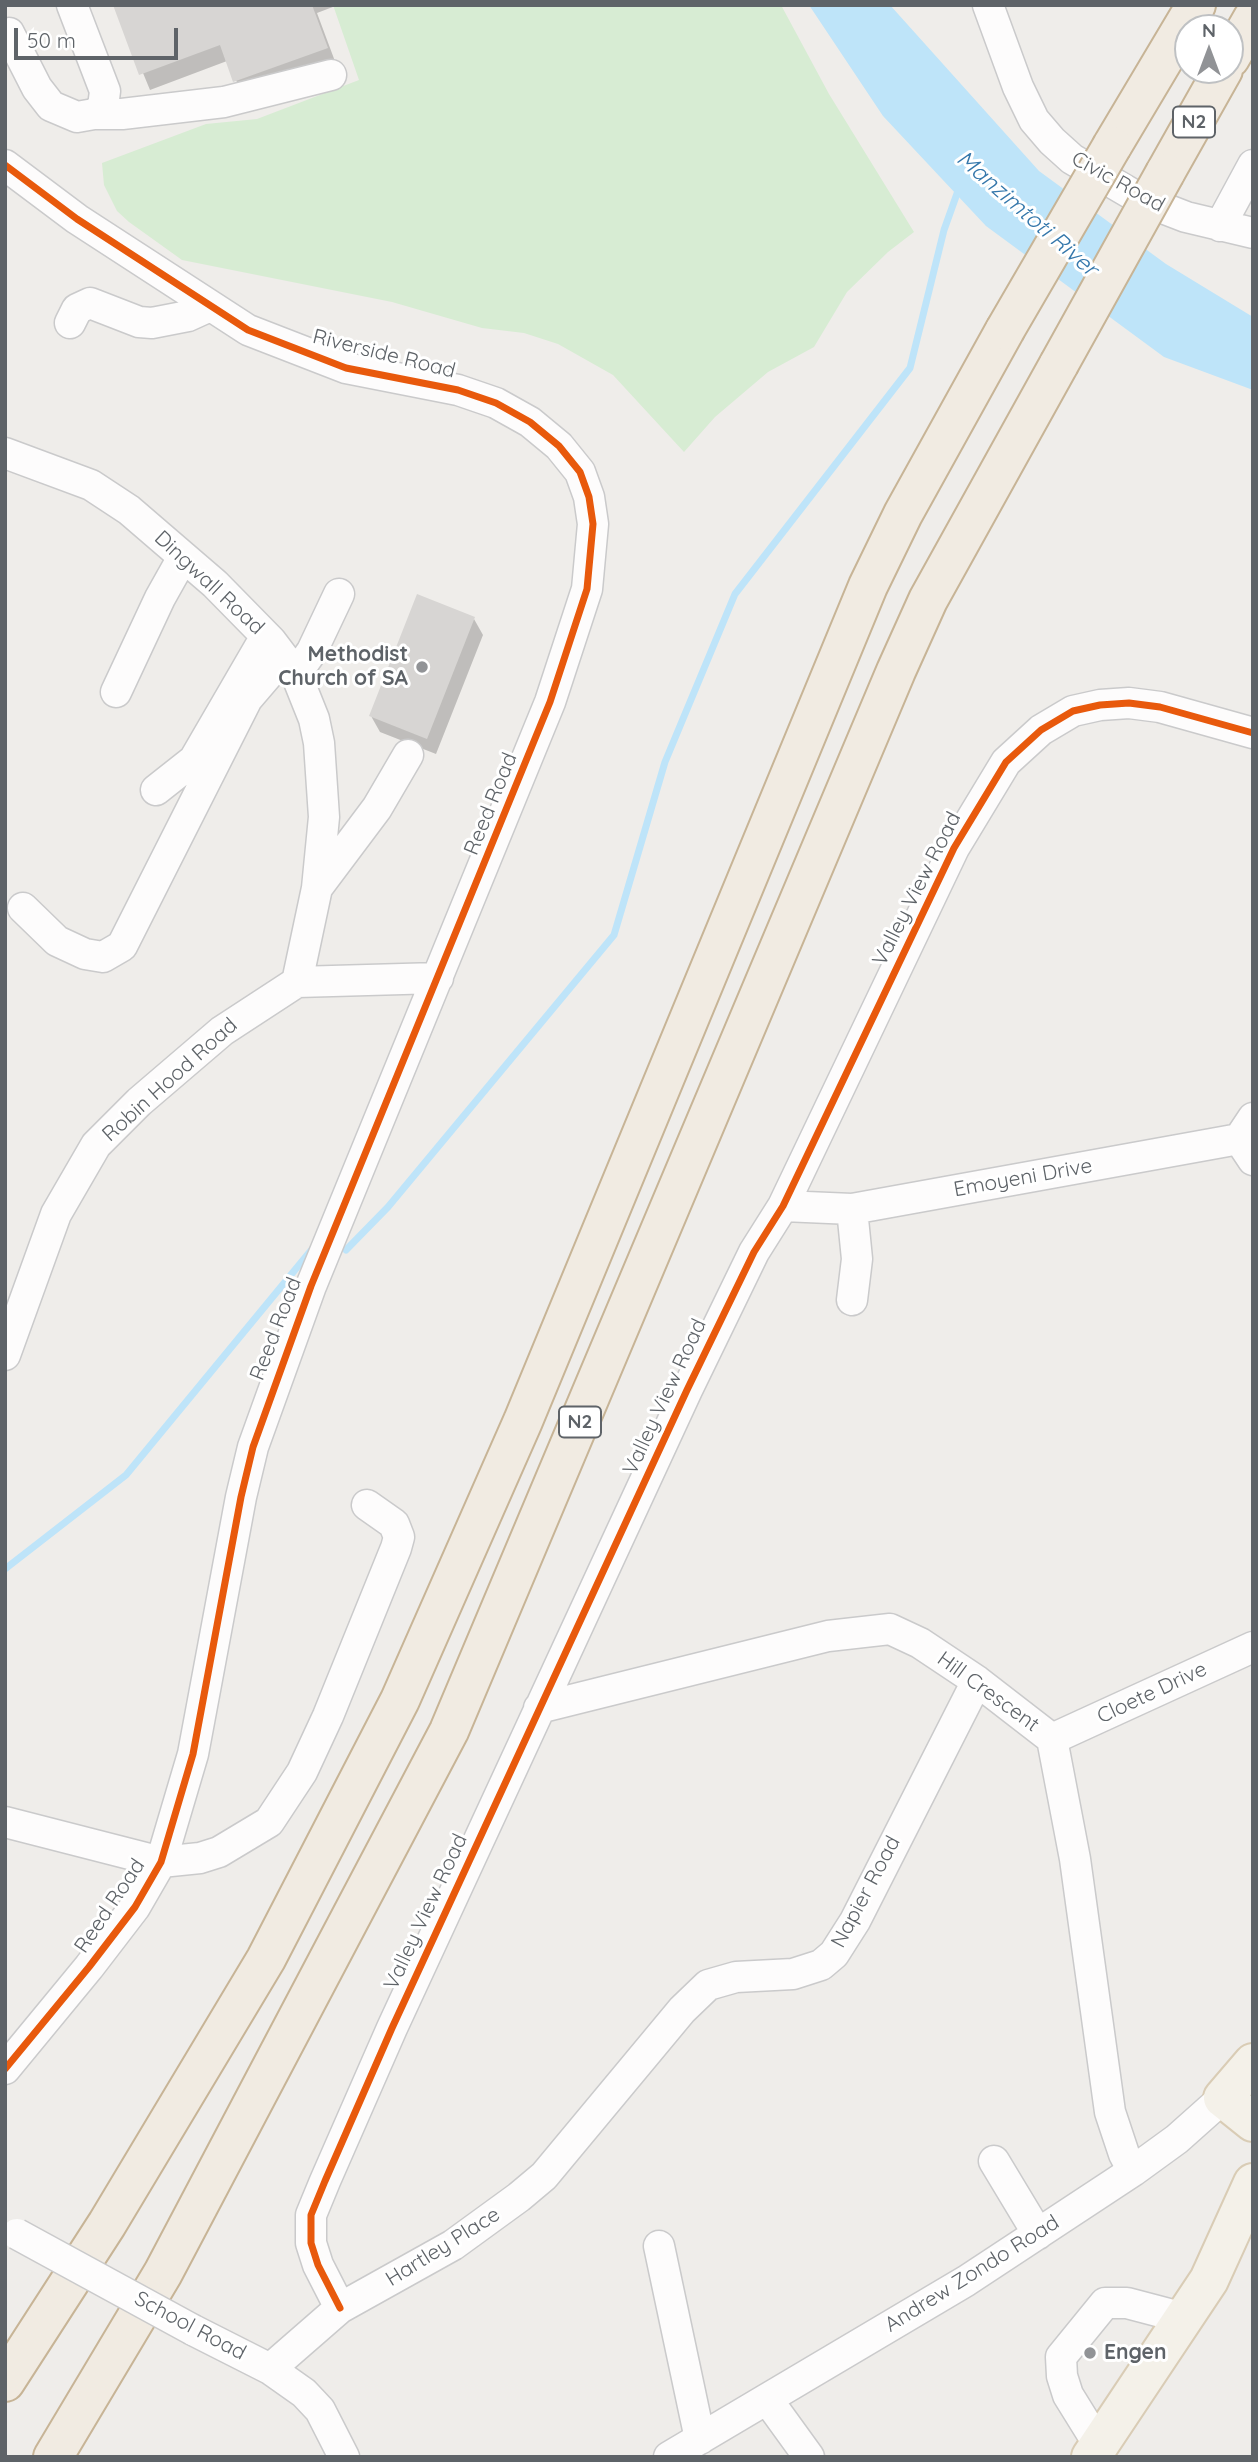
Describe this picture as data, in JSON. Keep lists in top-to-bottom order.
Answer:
{
  "streets": {
    "highway": ["N2"],
    "main road": ["Andrew Zondo Road"],
    "street": [
      "Civic Road",
      "Riverside Road",
      "Dingwall Road",
      "Reed Road",
      "Valley View Road",
      "Robin Hood Road",
      "Emoyeni Drive",
      "Hill Crescent",
      "Cloete Drive",
      "Napier Road",
      "Hartley Place",
      "School Road"
    ]
  },
  "crossings": [
    ["Riverside Road", "Reed Road"],
    ["Dingwall Road", "Robin Hood Road"],
    ["Valley View Road", "Emoyeni Drive"],
    ["Valley View Road", "Hill Crescent"],
    ["Valley View Road", "Hartley Place"],
    ["Hill Crescent", "Cloete Drive"],
    ["Hill Crescent", "Napier Road"],
    ["Hill Crescent", "Andrew Zondo Road"],
    ["Napier Road", "Hartley Place"],
    ["Hartley Place", "School Road"]
  ],
  "water": ["Manzimtoti River"],
  "places": ["Methodist Church of SA", "Engen"],
  "scale_bar": "50 m",
  "north": "top"
}
